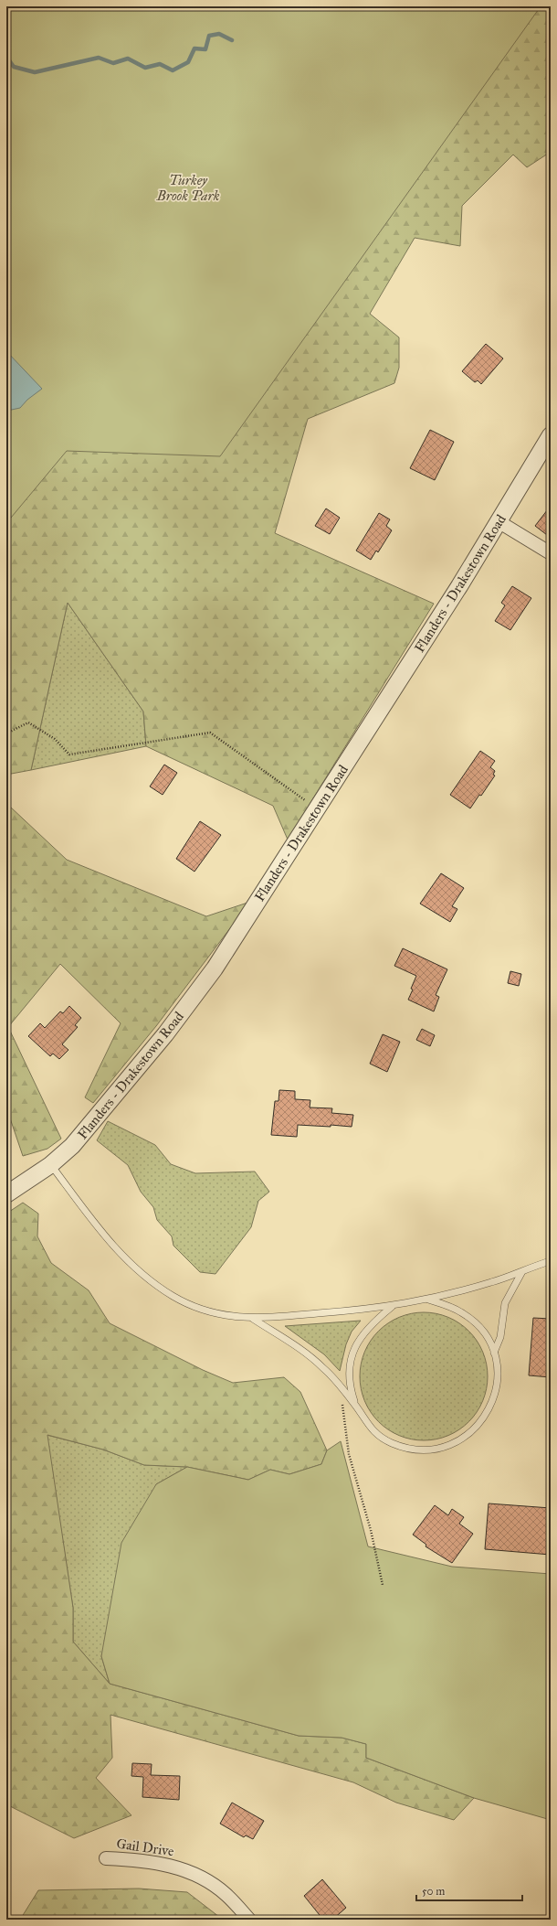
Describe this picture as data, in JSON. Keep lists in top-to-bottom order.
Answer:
{
  "streets": {
    "street": ["Flanders - Drakestown Road", "Gail Drive"]
  },
  "parks": ["Turkey Brook Park"],
  "scale_bar": "50 m"
}
